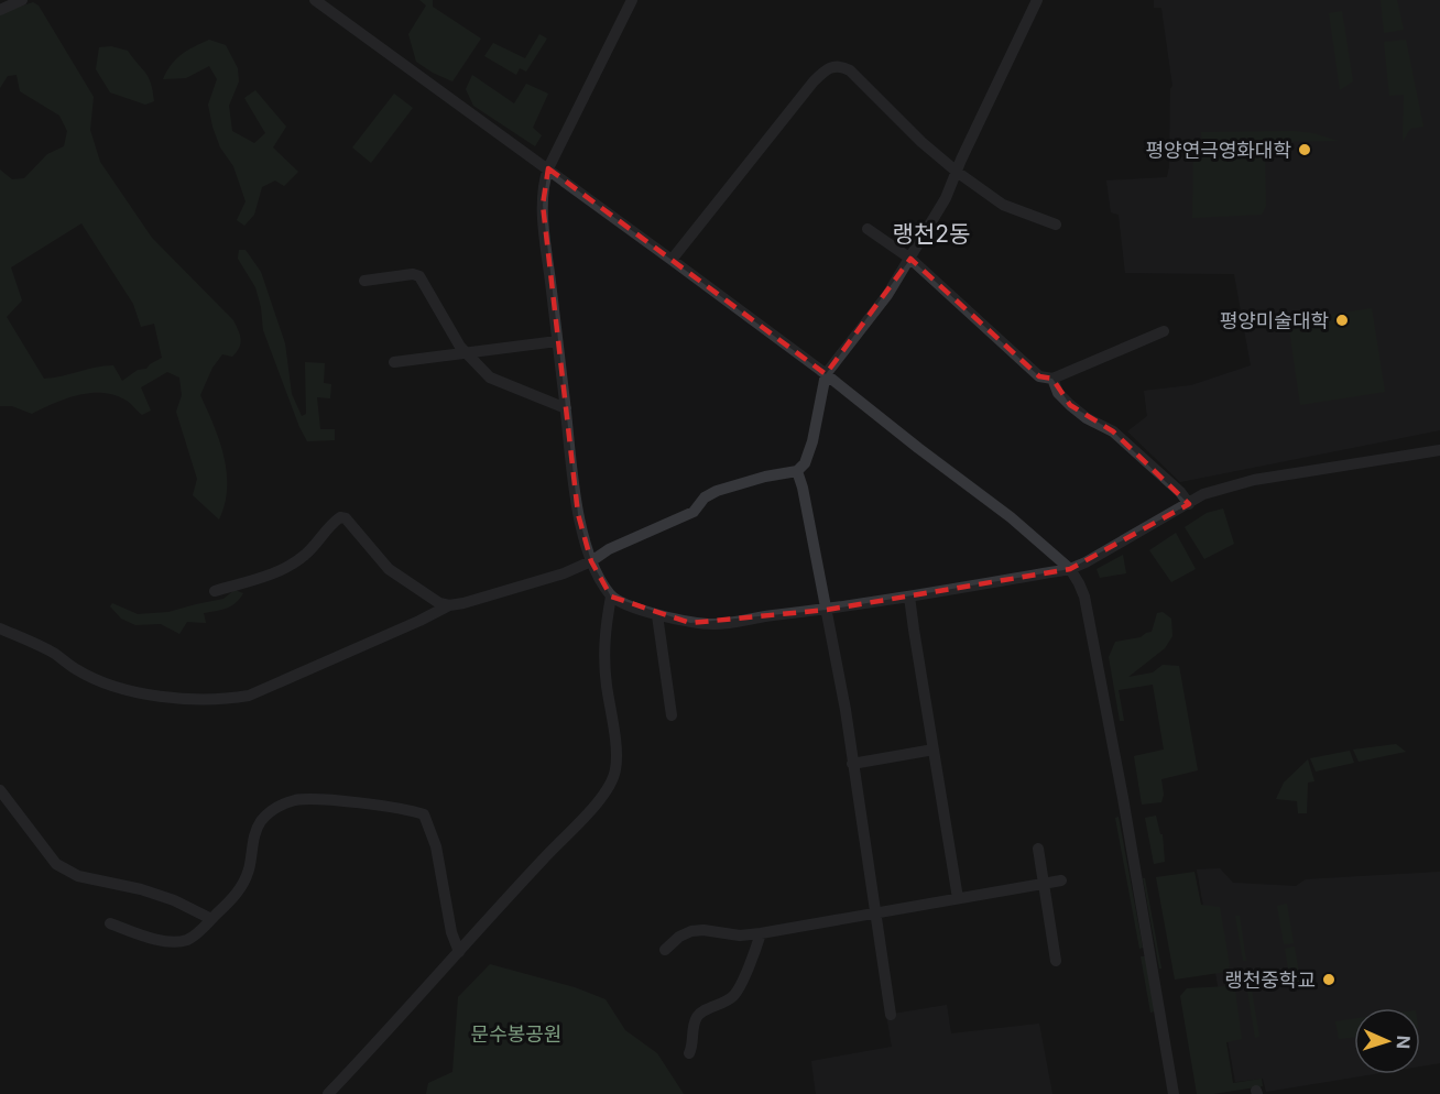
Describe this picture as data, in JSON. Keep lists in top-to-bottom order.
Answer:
{
  "districts": ["랭천2동"],
  "parks": ["문수봉공원"],
  "places": ["평양연극영화대학", "평양미술대학", "랭천중학교"],
  "north": "right"
}
